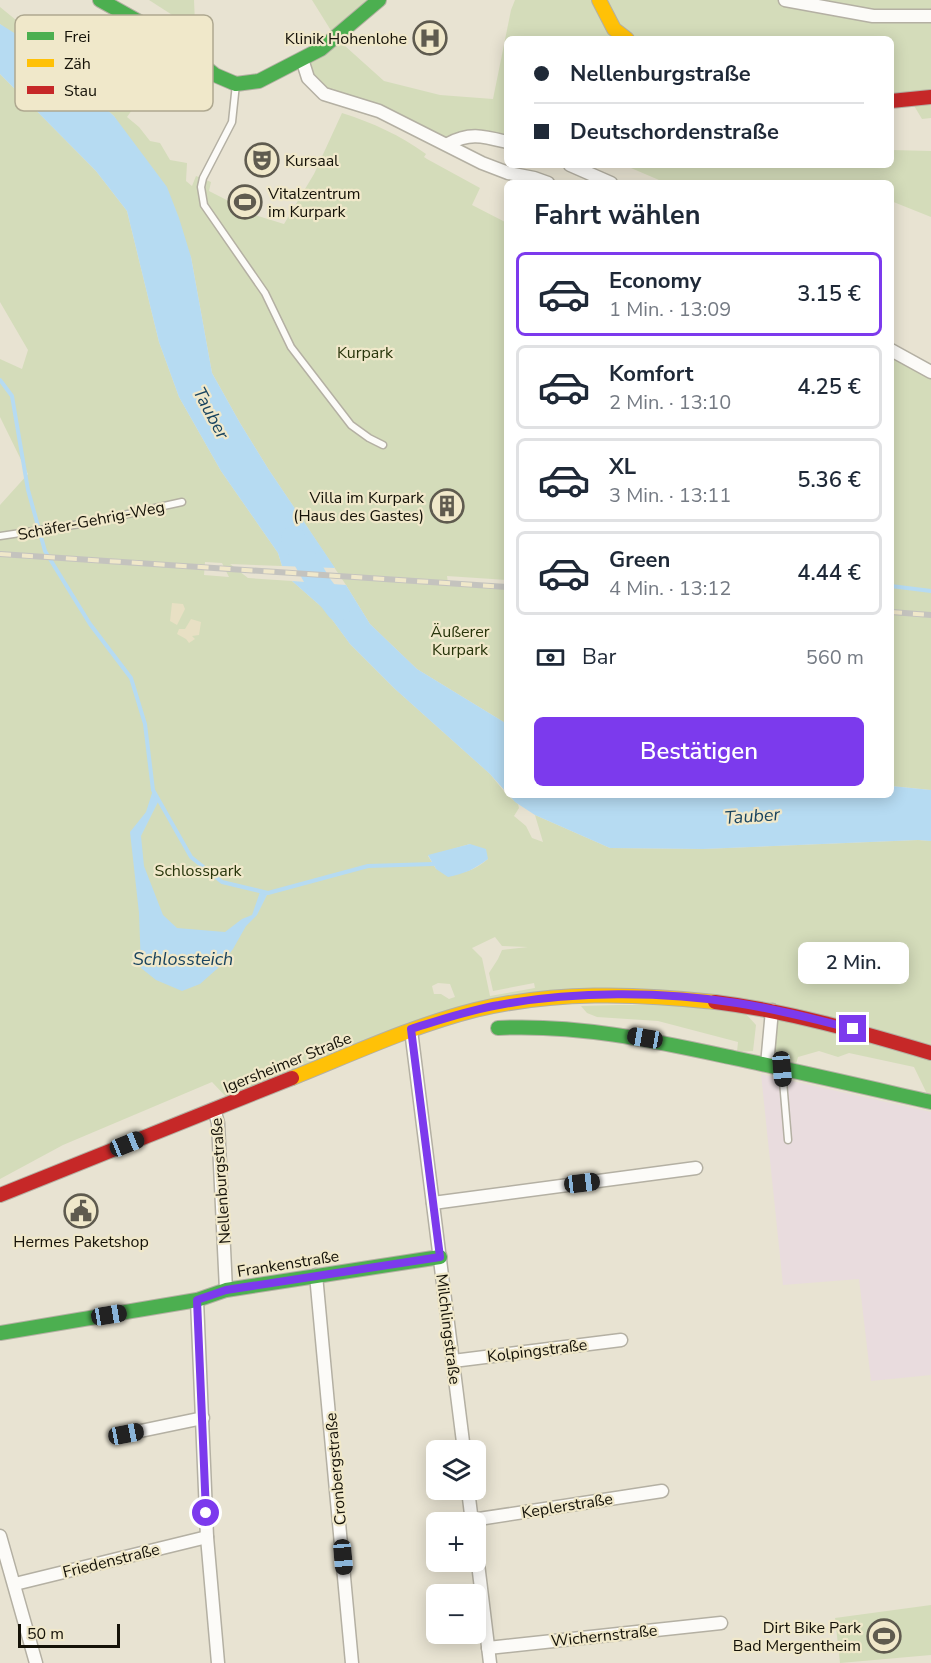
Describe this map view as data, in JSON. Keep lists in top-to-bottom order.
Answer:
{
  "streets": {
    "street": [
      "Igersheimer Straße",
      "Nellenburgstraße",
      "Frankenstraße",
      "Milchlingstraße",
      "Kolpingstraße",
      "Cronbergstraße",
      "Keplerstraße",
      "Friedenstraße",
      "Wichernstraße"
    ],
    "lane": ["Schäfer-Gehrig-Weg"]
  },
  "crossings": [
    ["Igersheimer Straße", "Nellenburgstraße"],
    ["Igersheimer Straße", "Milchlingstraße"],
    ["Nellenburgstraße", "Frankenstraße"],
    ["Frankenstraße", "Milchlingstraße"],
    ["Frankenstraße", "Cronbergstraße"],
    ["Milchlingstraße", "Kolpingstraße"]
  ],
  "water": ["Tauber", "Schlossteich"],
  "parks": ["Kurpark", "Äußerer Kurpark", "Schlosspark"],
  "places": {
    "hospital": ["Klinik Hohenlohe"],
    "theatre": ["Kursaal"],
    "sports": ["Vitalzentrum im Kurpark", "Dirt Bike Park Bad Mergentheim"],
    "building": ["Villa im Kurpark (Haus des Gastes)"],
    "public building": ["Hermes Paketshop"]
  },
  "legend": ["Frei", "Zäh", "Stau"],
  "scale_bar": "50 m",
  "page": {
    "banner": ["Nellenburgstraße", "Deutschordenstraße"],
    "heading": "Fahrt wählen",
    "list": [
      {
        "name": "Economy",
        "note": "1 Min. · 13:09",
        "value": "3.15 €"
      },
      {
        "name": "Komfort",
        "note": "2 Min. · 13:10",
        "value": "4.25 €"
      },
      {
        "name": "XL",
        "note": "3 Min. · 13:11",
        "value": "5.36 €"
      },
      {
        "name": "Green",
        "note": "4 Min. · 13:12",
        "value": "4.44 €"
      }
    ],
    "pay": ["Bar", "560 m"],
    "buttons": "Bestätigen",
    "bubble": "2 Min.",
    "map_buttons": ["+", "−"],
    "scale": "50 m"
  }
}
